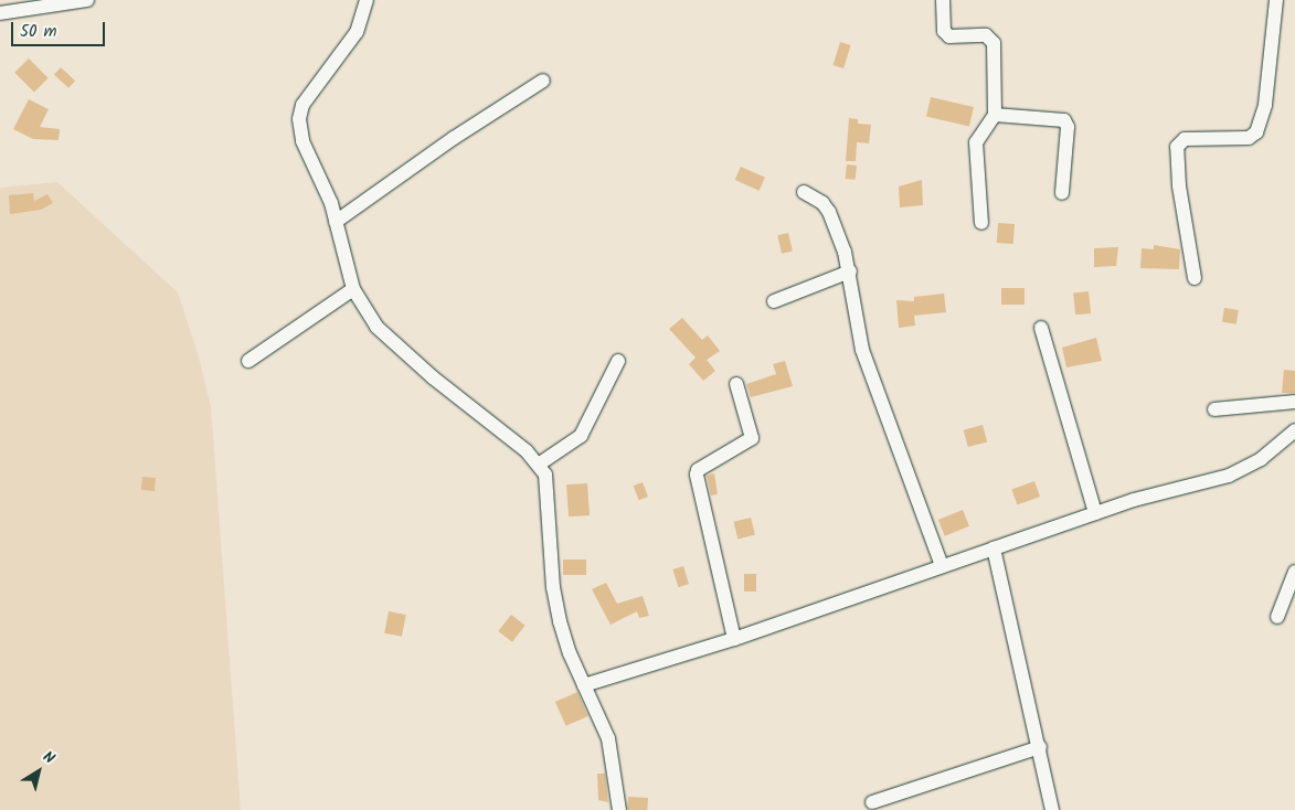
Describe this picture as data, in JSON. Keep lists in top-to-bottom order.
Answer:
{
  "scale_bar": "50 m",
  "north": "top right"
}
